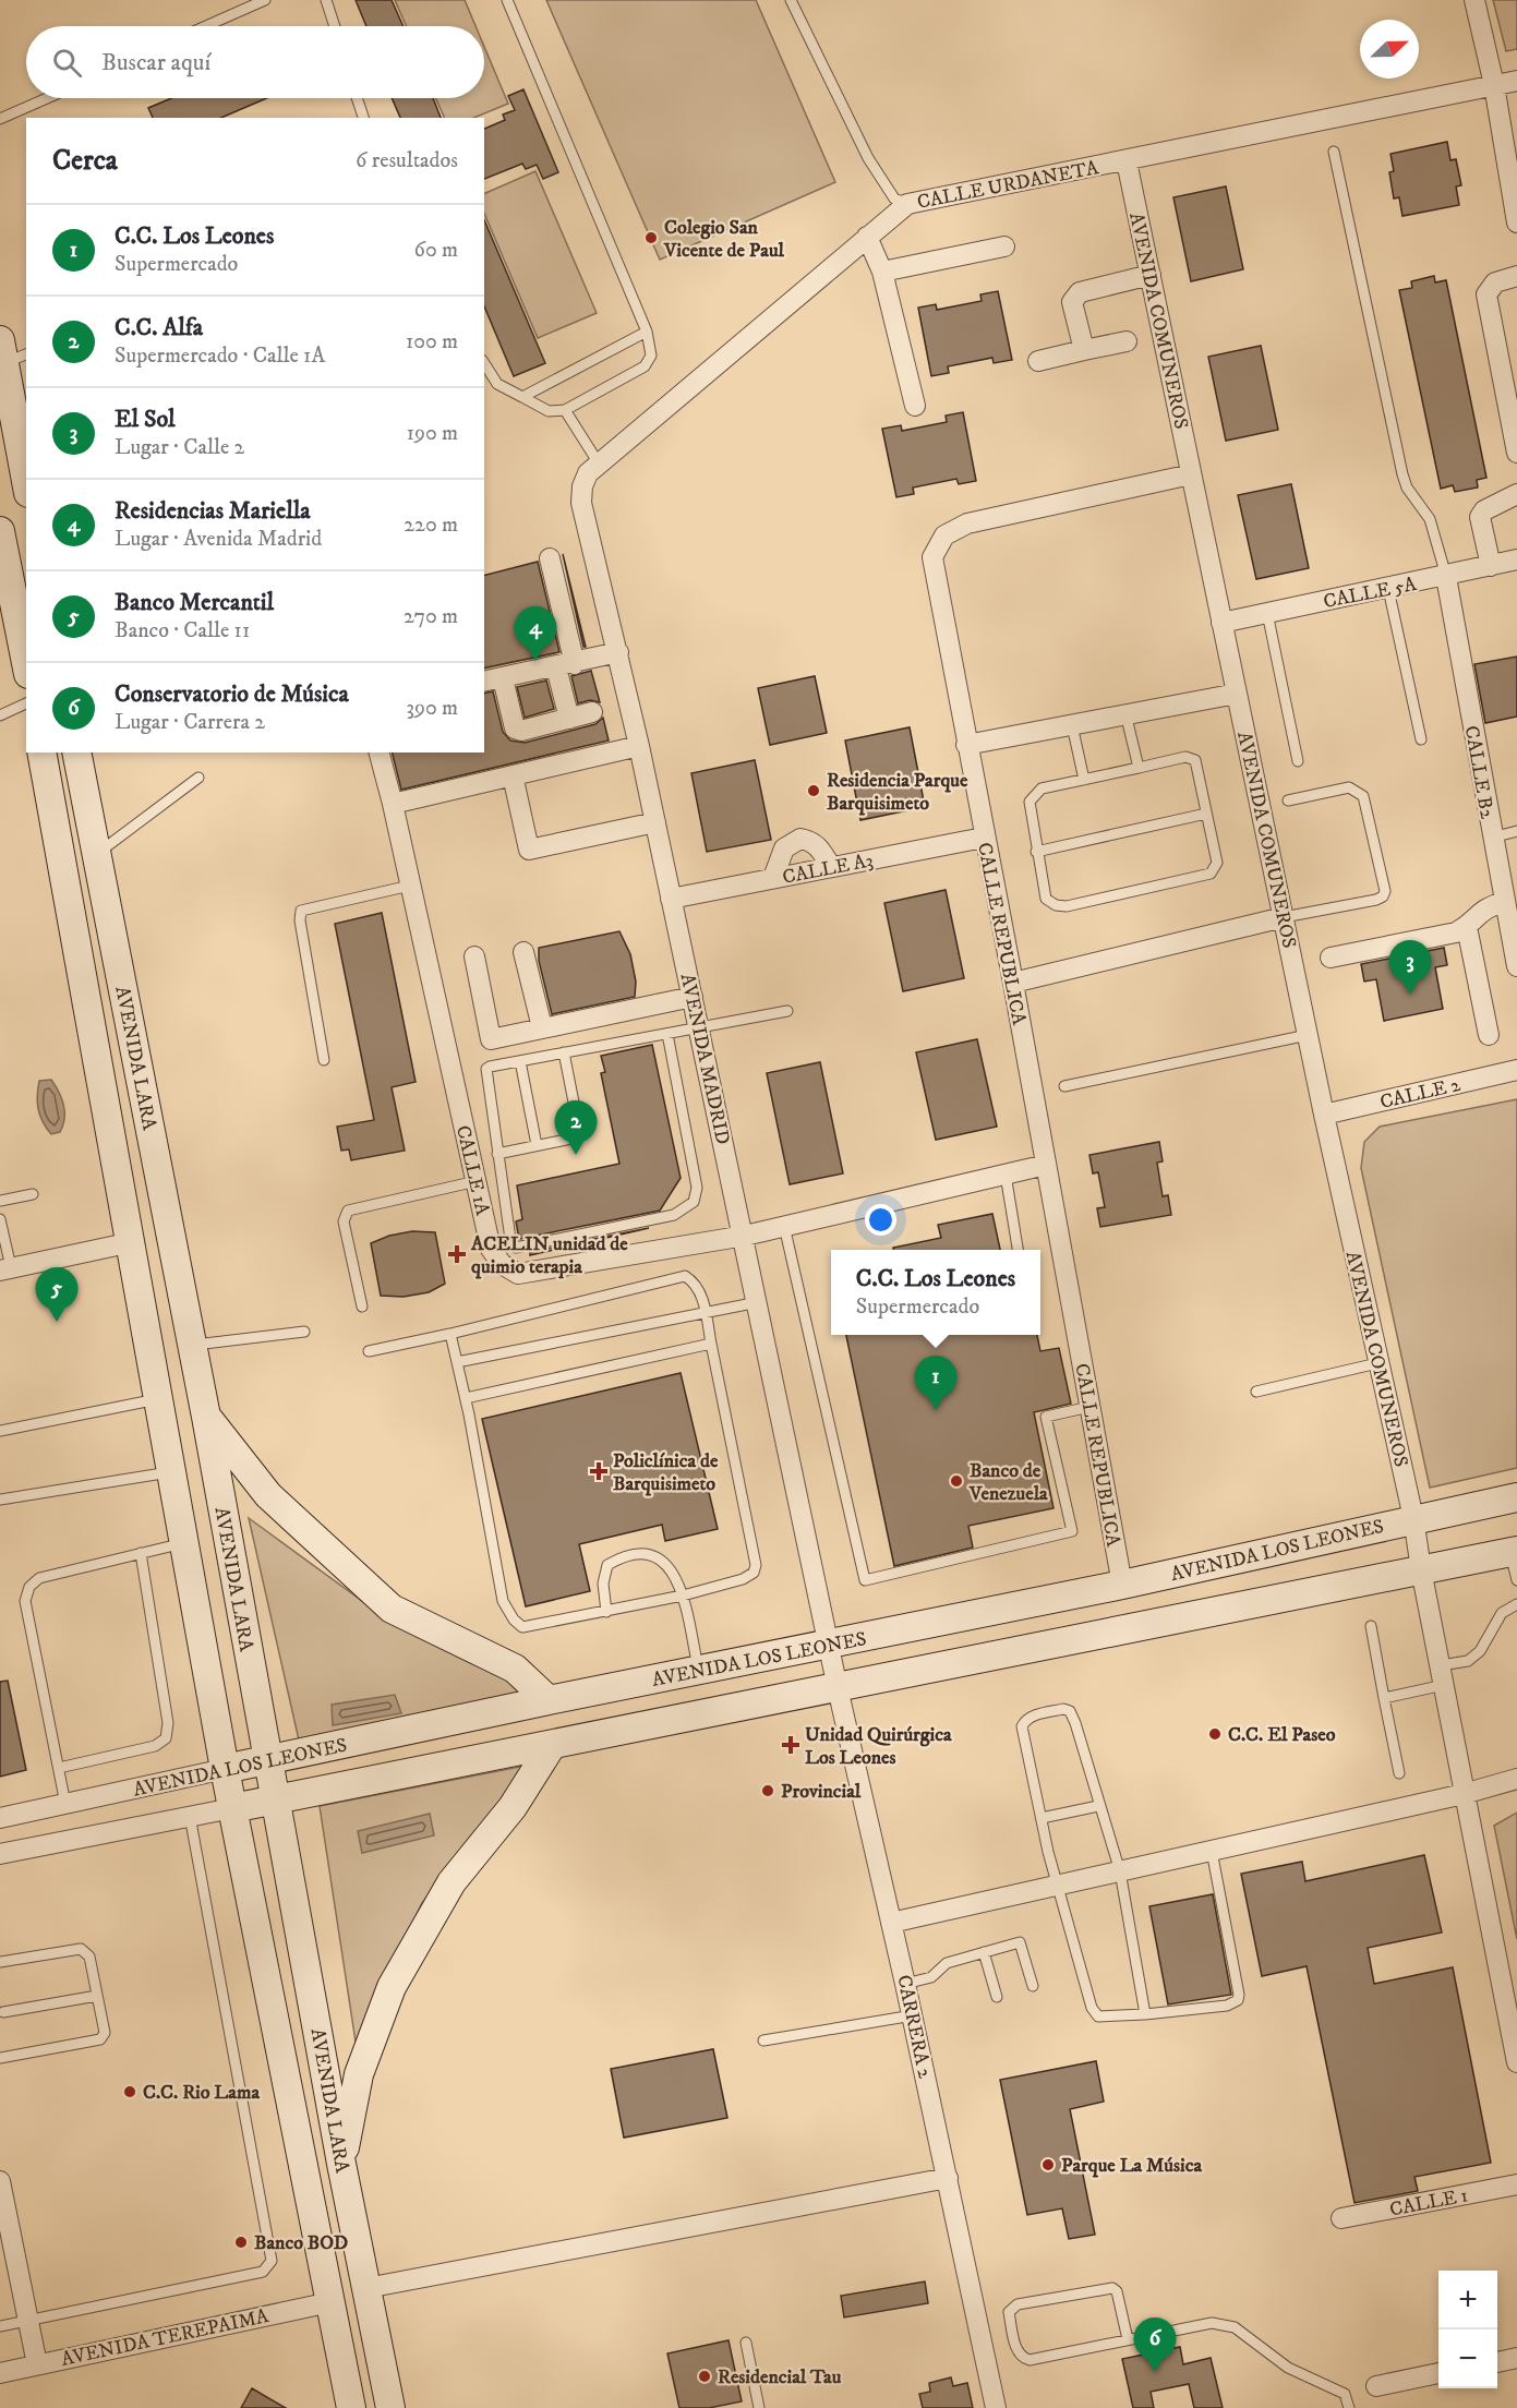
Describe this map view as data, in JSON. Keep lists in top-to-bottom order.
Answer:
{
  "streets": {
    "street": [
      "CALLE URDANETA",
      "AVENIDA COMUNEROS",
      "CALLE 5A",
      "CALLE B2",
      "CALLE A3",
      "CALLE REPUBLICA",
      "AVENIDA LARA",
      "AVENIDA MADRID",
      "CALLE 2",
      "CALLE 1A",
      "AVENIDA LOS LEONES",
      "CARRERA 2",
      "CALLE 1",
      "AVENIDA TEREPAIMA"
    ]
  },
  "crossings": [
    ["CALLE URDANETA", "AVENIDA COMUNEROS"],
    ["CALLE URDANETA", "AVENIDA MADRID"],
    ["AVENIDA COMUNEROS", "CALLE 5A"],
    ["AVENIDA COMUNEROS", "CALLE REPUBLICA"],
    ["AVENIDA COMUNEROS", "CALLE 2"],
    ["AVENIDA COMUNEROS", "AVENIDA LOS LEONES"],
    ["CALLE 5A", "CALLE B2"],
    ["CALLE A3", "CALLE REPUBLICA"],
    ["CALLE A3", "AVENIDA MADRID"],
    ["CALLE REPUBLICA", "CALLE 1A"],
    ["CALLE REPUBLICA", "AVENIDA LOS LEONES"],
    ["AVENIDA LARA", "AVENIDA LOS LEONES"],
    ["AVENIDA LARA", "AVENIDA TEREPAIMA"],
    ["AVENIDA MADRID", "CALLE 1A"],
    ["AVENIDA MADRID", "AVENIDA LOS LEONES"],
    ["AVENIDA MADRID", "CARRERA 2"],
    ["AVENIDA LOS LEONES", "CARRERA 2"]
  ],
  "places": {
    "other": [
      "Colegio San Vicente de Paul",
      "Residencia Parque Barquisimeto",
      "Banco de Venezuela",
      "C.C. El Paseo",
      "Provincial",
      "C.C. Rio Lama",
      "Parque La Música",
      "Banco BOD",
      "Residencial Tau"
    ],
    "health": ["ACELIN unidad de quimio terapia", "Policlínica de Barquisimeto", "Unidad Quirúrgica Los Leones"]
  },
  "north": "top right",
  "page": {
    "search": "Buscar aquí",
    "heading": ["Cerca", "6 resultados"],
    "list": [
      {
        "mark": "1",
        "name": "C.C. Los Leones",
        "note": "Supermercado",
        "value": "60 m"
      },
      {
        "mark": "2",
        "name": "C.C. Alfa",
        "note": "Supermercado · Calle 1A",
        "value": "100 m"
      },
      {
        "mark": "3",
        "name": "El Sol",
        "note": "Lugar · Calle 2",
        "value": "190 m"
      },
      {
        "mark": "4",
        "name": "Residencias Mariella",
        "note": "Lugar · Avenida Madrid",
        "value": "220 m"
      },
      {
        "mark": "5",
        "name": "Banco Mercantil",
        "note": "Banco · Calle 11",
        "value": "270 m"
      },
      {
        "mark": "6",
        "name": "Conservatorio de Música",
        "note": "Lugar · Carrera 2",
        "value": "390 m"
      }
    ],
    "pins": [
      "4",
      "3",
      "2",
      "5",
      "1",
      "6"
    ],
    "popup": ["C.C. Los Leones", "Supermercado"],
    "map_buttons": ["+", "−"]
  }
}
